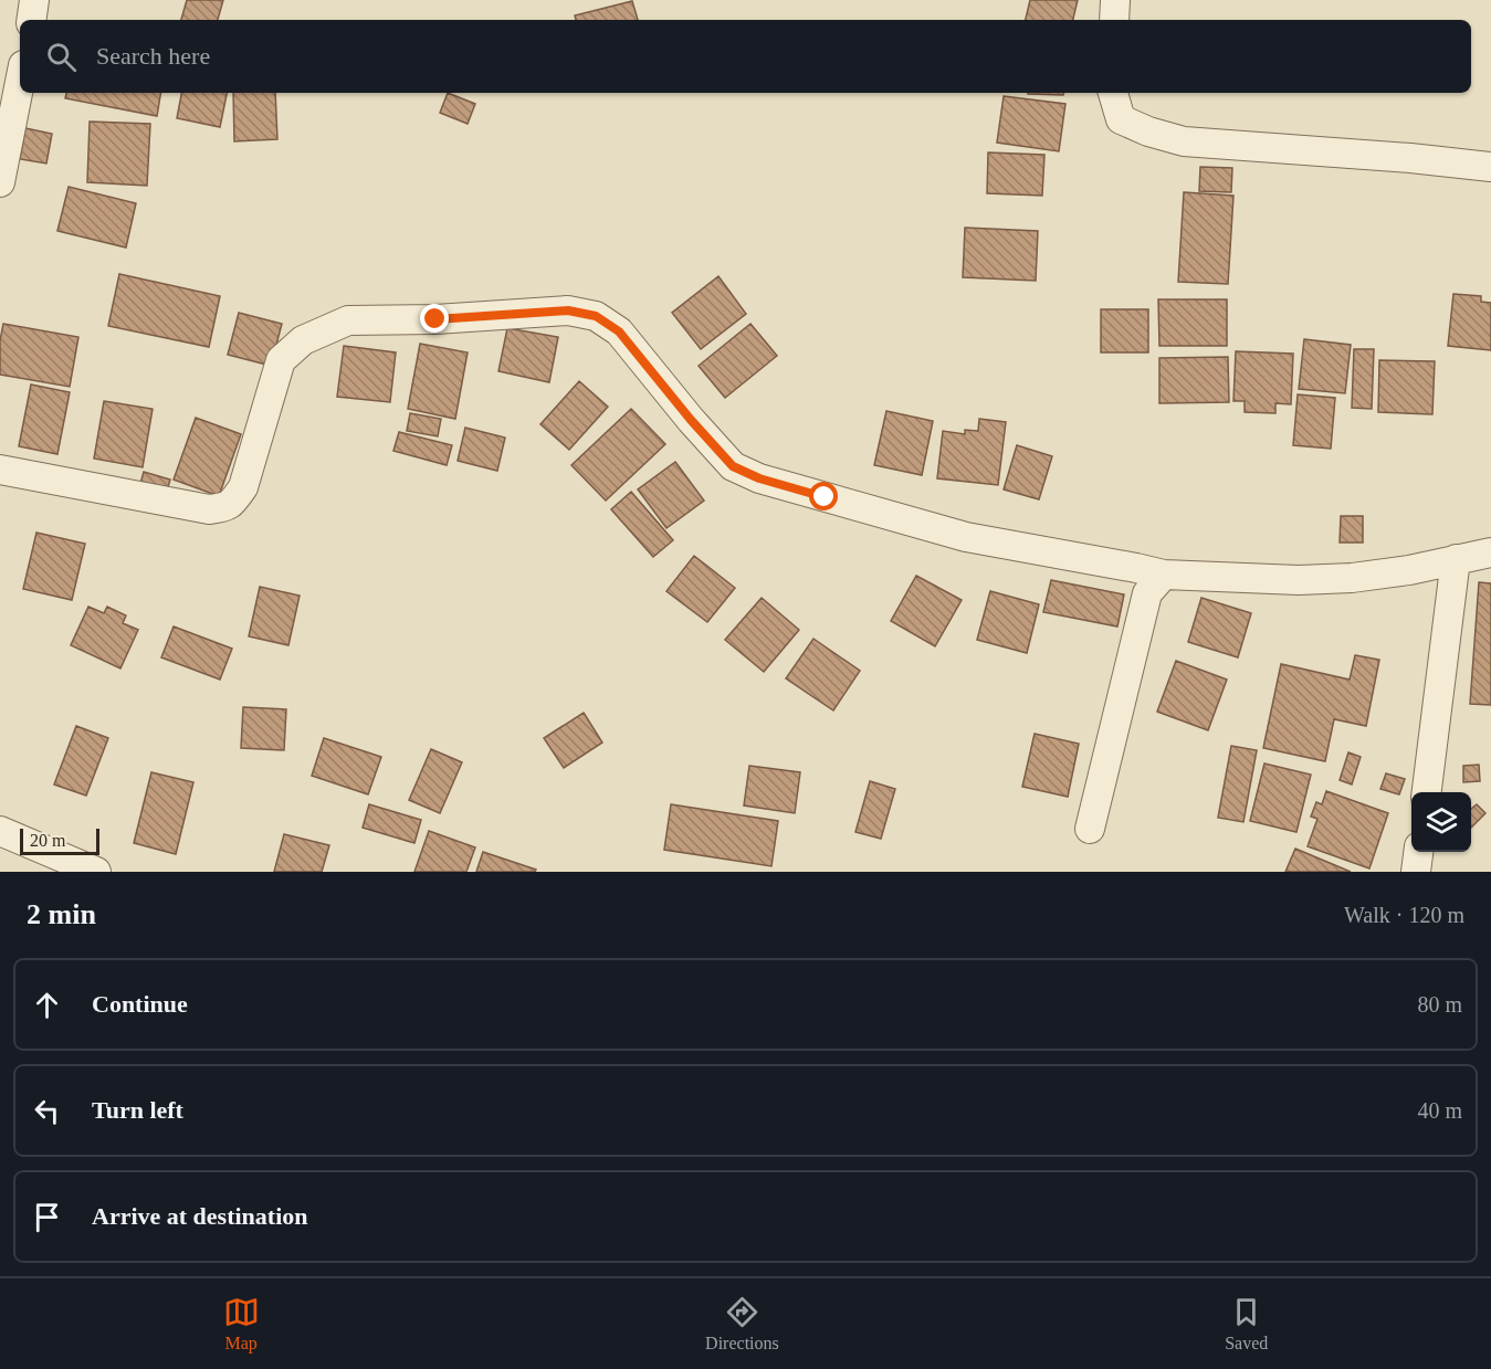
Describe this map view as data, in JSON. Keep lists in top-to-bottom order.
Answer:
{
  "scale_bar": "20 m",
  "page": {
    "search": "Search here",
    "scale": "20 m",
    "heading": ["2 min", "Walk · 120 m"],
    "list": [
      ["Continue", "80 m"],
      ["Turn left", "40 m"],
      "Arrive at destination"
    ],
    "nav": ["Map", "Directions", "Saved"]
  }
}
